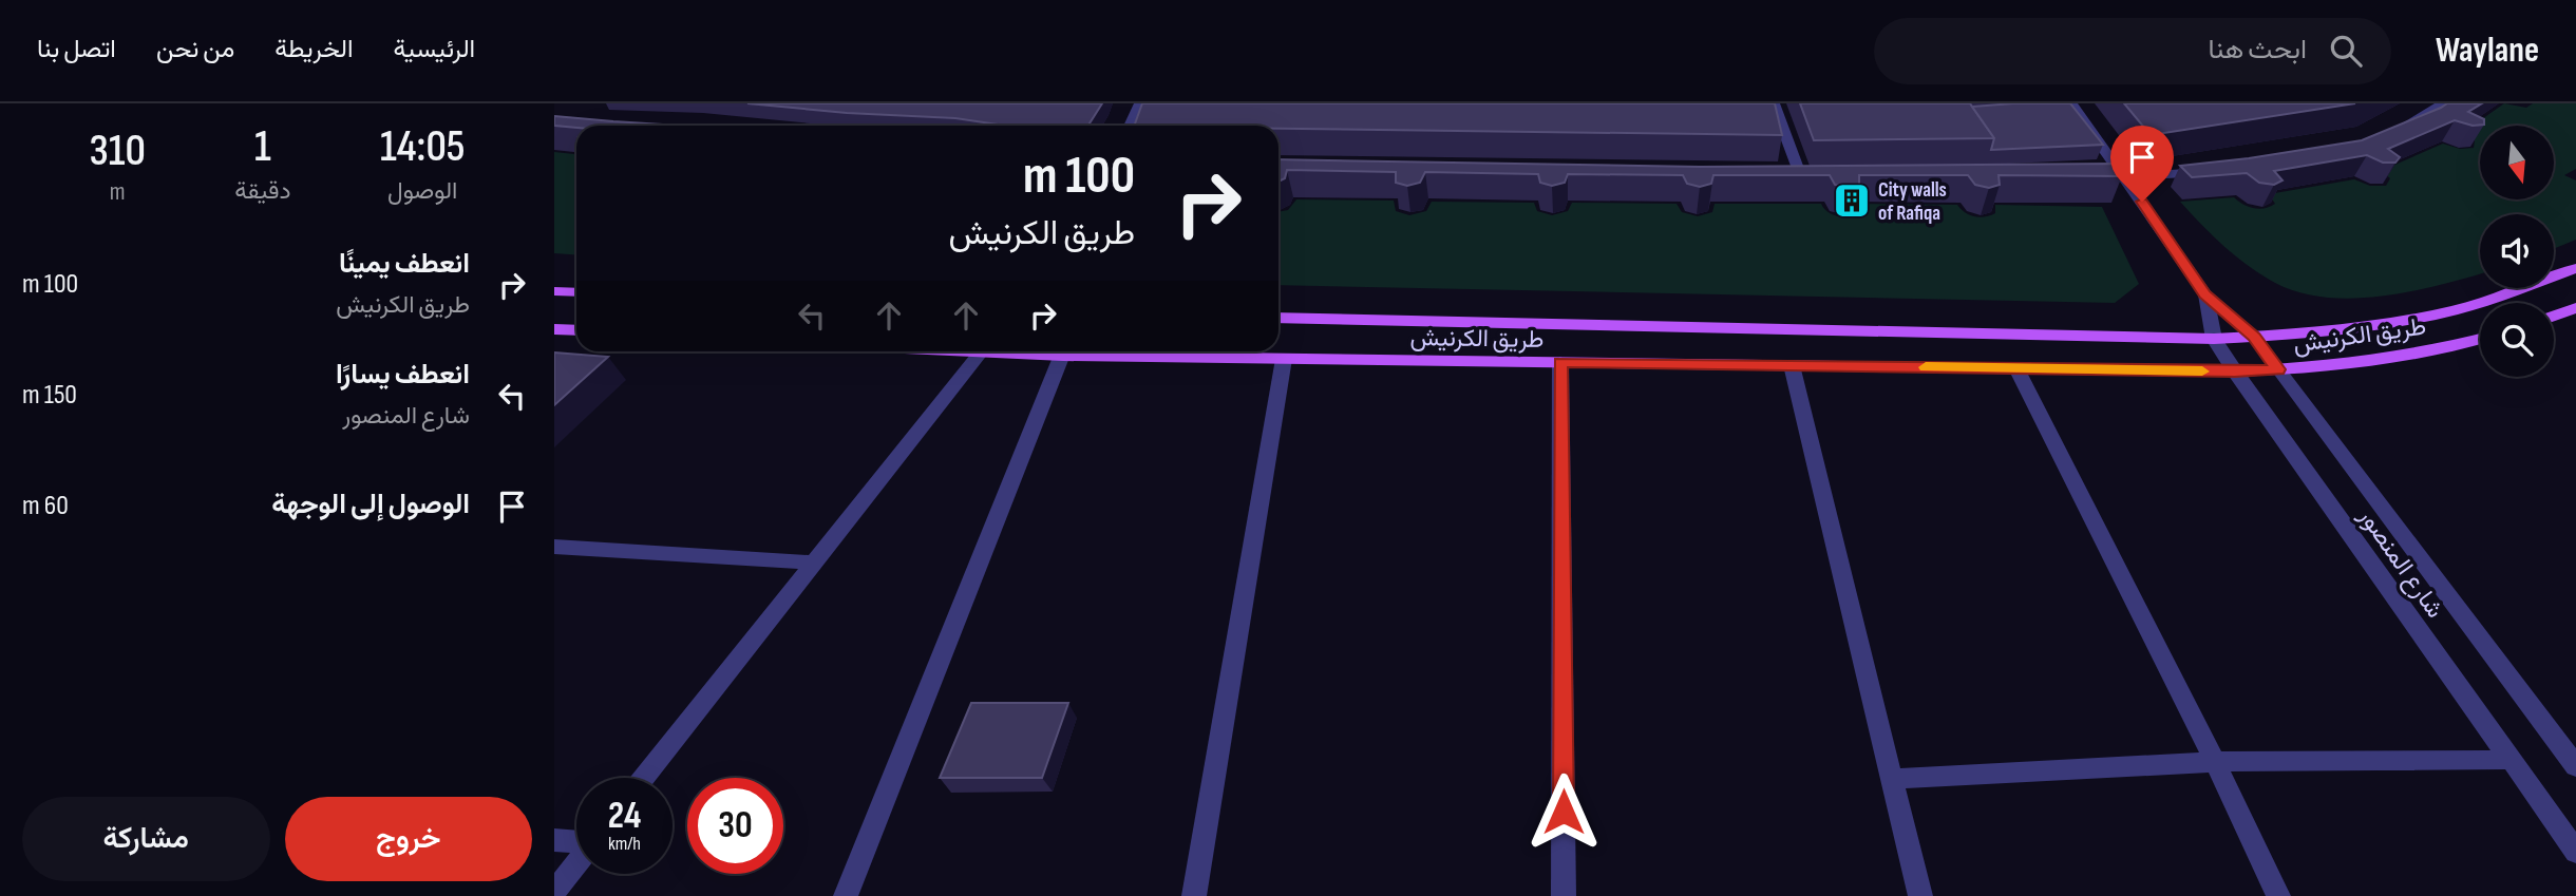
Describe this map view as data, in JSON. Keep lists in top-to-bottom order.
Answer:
{
  "streets": {
    "main road": ["طريق الكرنيش"],
    "street": ["شارع المنصور"]
  },
  "crossings": [
    ["طريق الكرنيش", "شارع المنصور"]
  ],
  "places": {
    "building": ["City walls of Rafiqa"]
  },
  "north": "bottom",
  "page": {
    "header": "Waylane",
    "search": "ابحث هنا",
    "nav": [
      "الرئيسية",
      "الخريطة",
      "من نحن",
      "اتصل بنا"
    ],
    "eta": [
      "14:05",
      "الوصول",
      "1",
      "دقيقة",
      "310",
      "m"
    ],
    "turn": ["100 m", "طريق الكرنيش"],
    "list": [
      {
        "name": "انعطف يمينًا",
        "note": "طريق الكرنيش",
        "value": "100 m"
      },
      {
        "name": "انعطف يسارًا",
        "note": "شارع المنصور",
        "value": "150 m"
      },
      {
        "name": "الوصول إلى الوجهة",
        "value": "60 m"
      }
    ],
    "speed": "24 km/h",
    "limit": "30",
    "buttons": ["خروج", "مشاركة"]
  }
}
